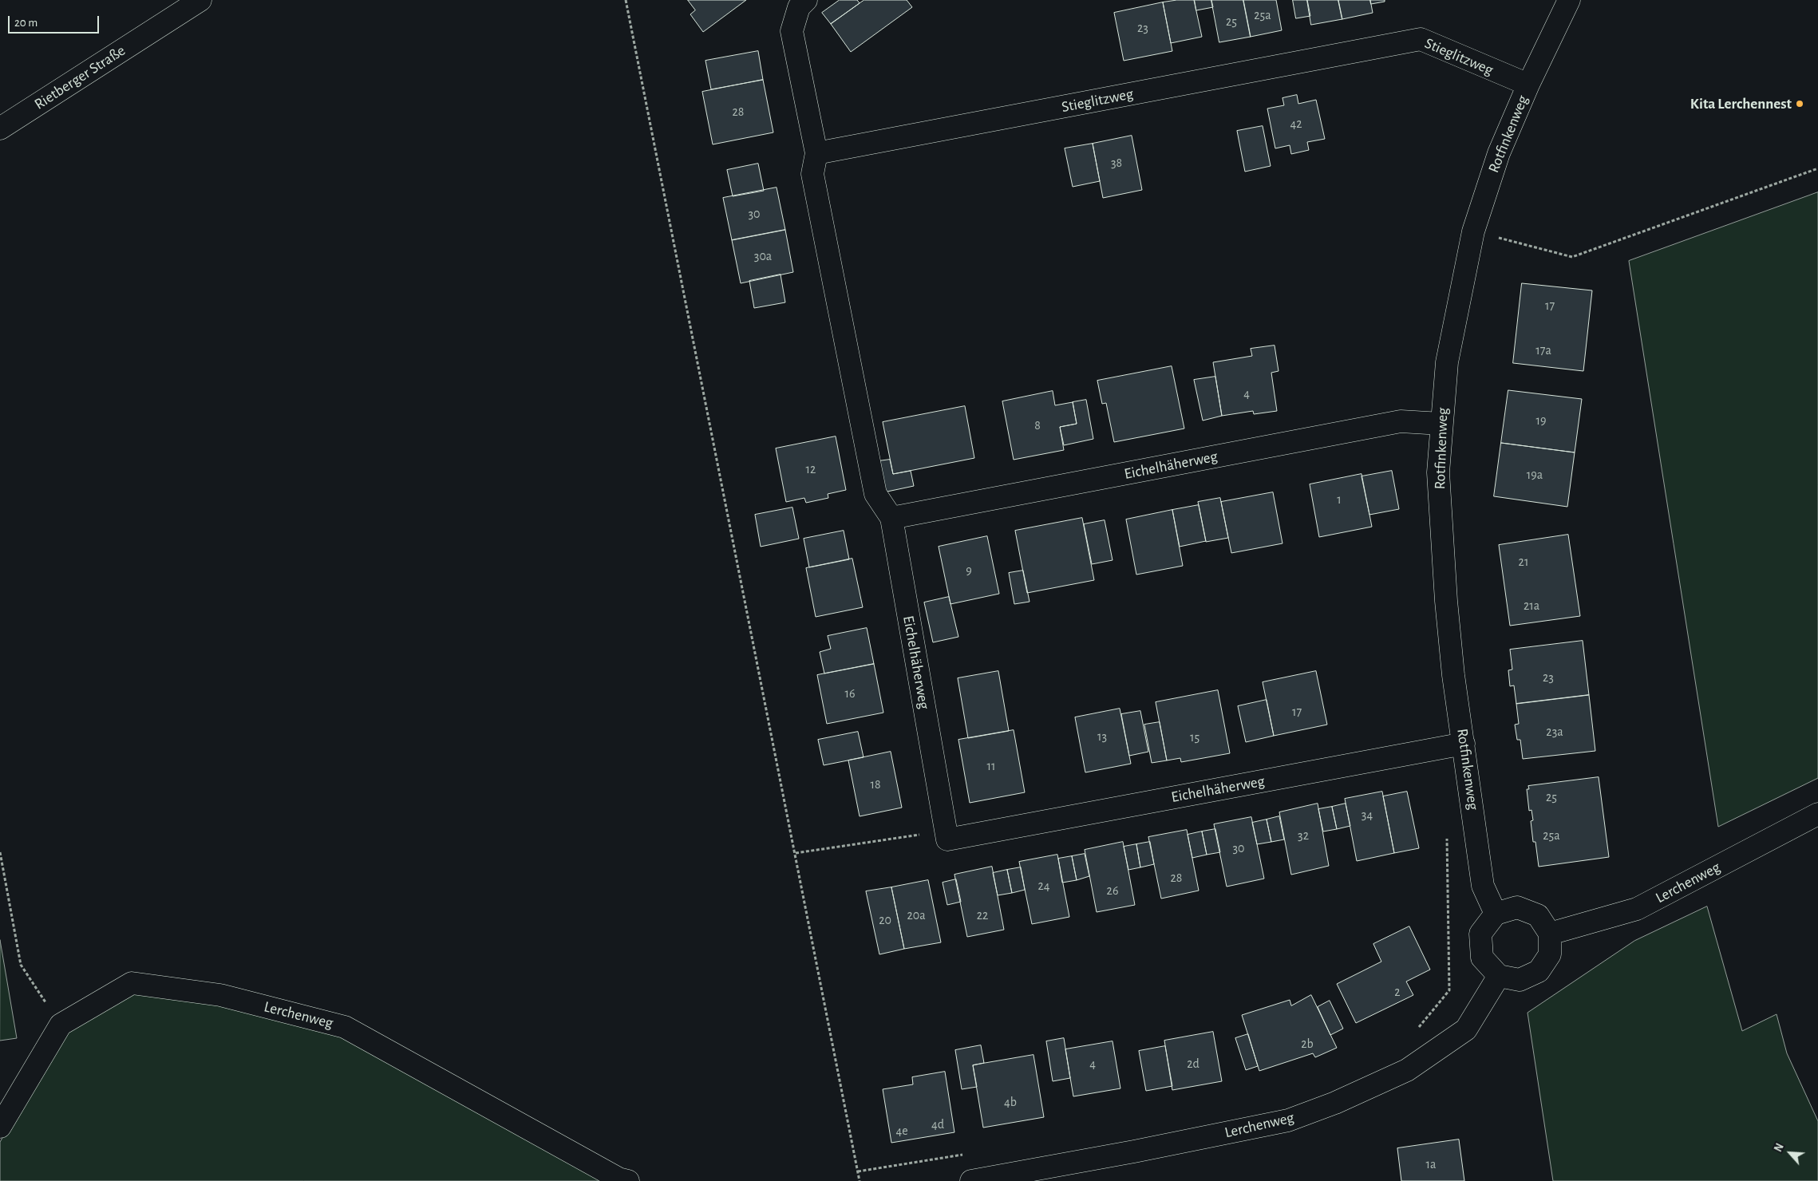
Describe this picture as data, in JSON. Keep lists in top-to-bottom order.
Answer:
{
  "streets": {
    "street": [
      "Stieglitzweg",
      "Rietberger Straße",
      "Rotfinkenweg",
      "Eichelhäherweg",
      "Lerchenweg"
    ]
  },
  "crossings": [
    ["Stieglitzweg", "Rotfinkenweg"],
    ["Rotfinkenweg", "Eichelhäherweg"],
    ["Rotfinkenweg", "Lerchenweg"]
  ],
  "places": ["Kita Lerchennest"],
  "house_numbers": [
    "25a",
    "25",
    "23",
    "28",
    "42",
    "38",
    "30",
    "30a",
    "17",
    "17a",
    "4",
    "19",
    "8",
    "12",
    "19a",
    "1",
    "21",
    "9",
    "21a",
    "23",
    "16",
    "17",
    "23a",
    "13",
    "15",
    "11",
    "18",
    "25",
    "34",
    "32",
    "25a",
    "30",
    "28",
    "24",
    "26",
    "20a",
    "22",
    "20",
    "2",
    "2b",
    "4",
    "2d",
    "4b",
    "4d",
    "4e",
    "1a"
  ],
  "scale_bar": "20 m",
  "north": "top left"
}
